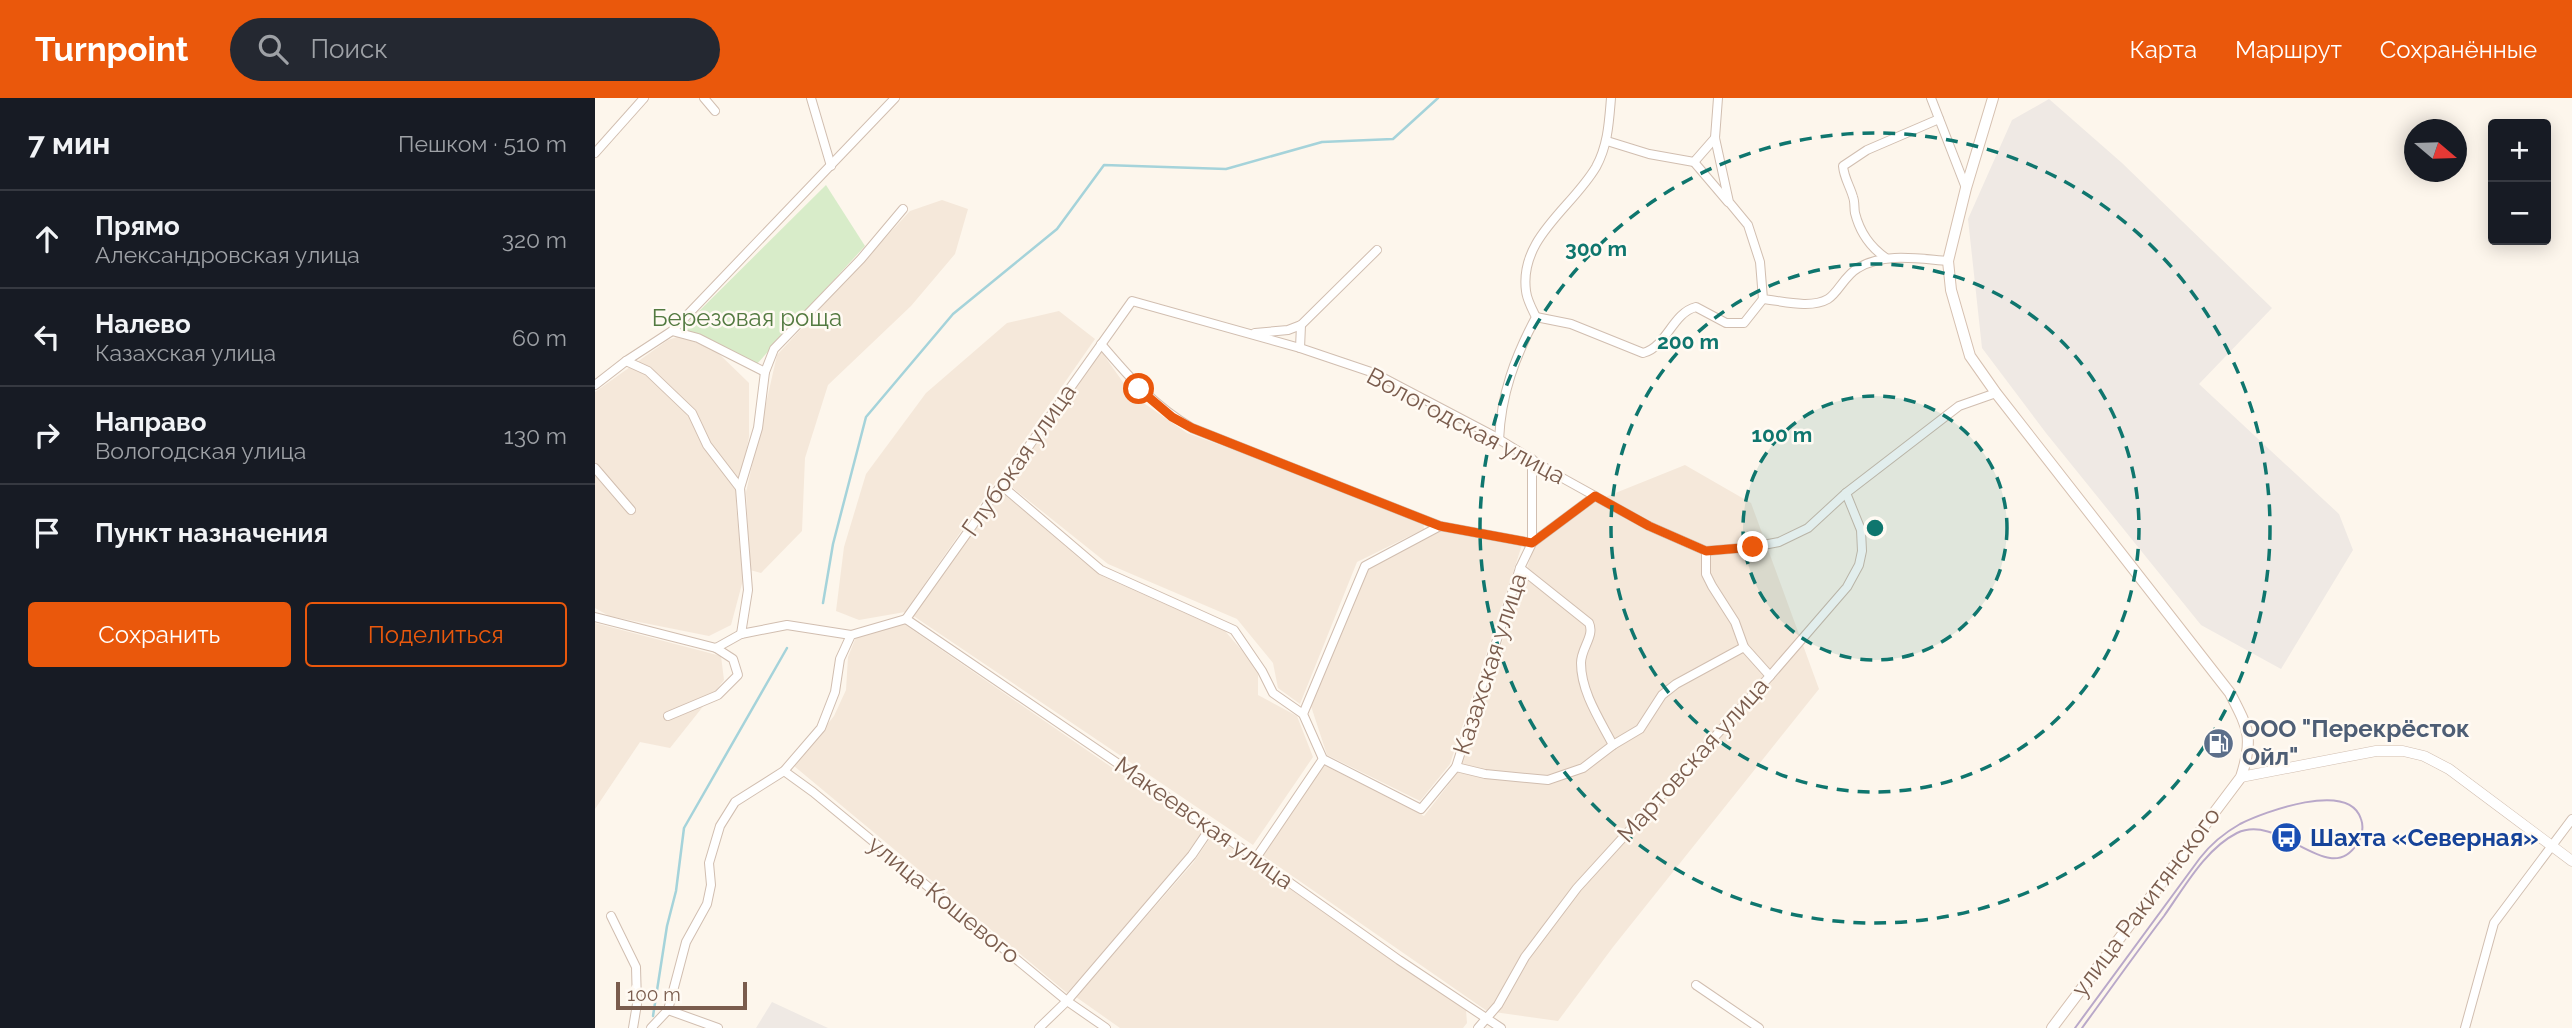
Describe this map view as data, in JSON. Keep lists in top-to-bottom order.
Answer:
{
  "streets": {
    "main road": ["улица Ракитянского"],
    "street": [
      "Вологодская улица",
      "Глубокая улица",
      "Казахская улица",
      "Мартовская улица",
      "Макеевская улица",
      "улица Кошевого"
    ]
  },
  "crossings": [
    ["Вологодская улица", "Глубокая улица"],
    ["Вологодская улица", "Казахская улица"],
    ["Вологодская улица", "Мартовская улица"],
    ["Глубокая улица", "Макеевская улица"],
    ["Мартовская улица", "Макеевская улица"]
  ],
  "parks": ["Березовая роща"],
  "places": {
    "fuel station": ["ООО \"Перекрёсток Ойл\""],
    "bus stop": ["Шахта «Северная»"]
  },
  "scale_bar": "100 m",
  "north": "right",
  "page": {
    "header": "Turnpoint",
    "search": "Поиск",
    "nav": ["Карта", "Маршрут", "Сохранённые"],
    "heading": ["7 мин", "Пешком · 510 m"],
    "map_buttons": ["+", "−"],
    "list": [
      ["Прямо", "Александровская улица", "320 m"],
      ["Налево", "Казахская улица", "60 m"],
      ["Направо", "Вологодская улица", "130 m"],
      "Пункт назначения"
    ],
    "buttons": ["Сохранить", "Поделиться"],
    "scale": "100 m"
  },
  "rings": ["300 m", "200 m", "100 m"]
}
